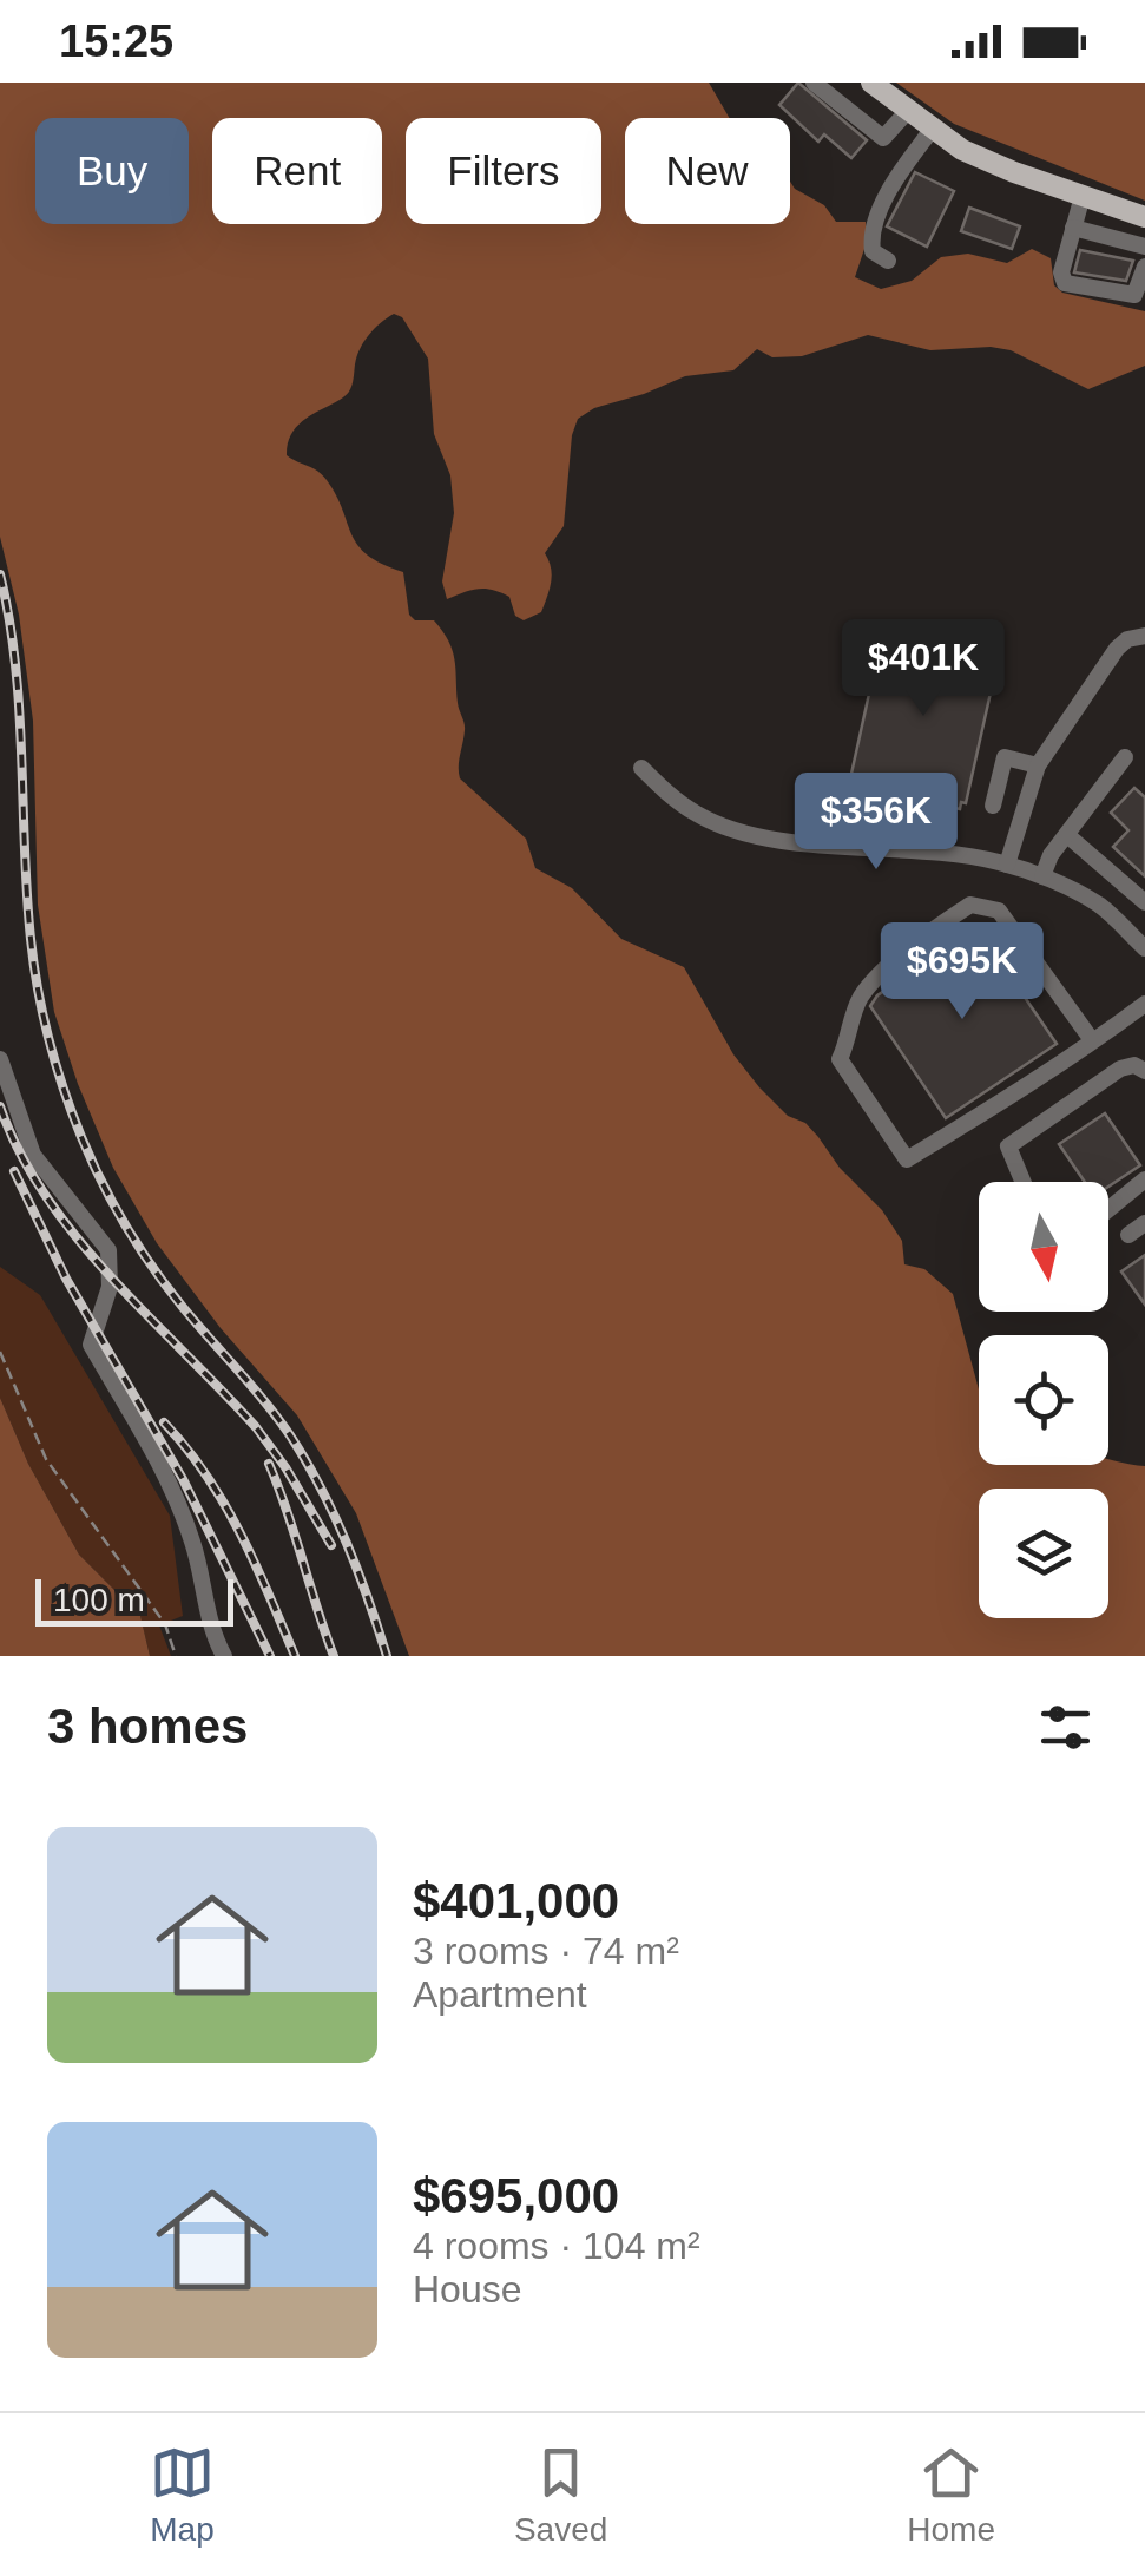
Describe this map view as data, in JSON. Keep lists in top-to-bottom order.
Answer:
{
  "scale_bar": "100 m",
  "north": "bottom",
  "page": {
    "status": "15:25",
    "chip": [
      "Buy",
      "Rent",
      "Filters",
      "New"
    ],
    "price": ["$401K", "$356K", "$695K"],
    "scale": "100 m",
    "heading": "3 homes",
    "list": [
      {
        "name": "$401,000",
        "note": "3 rooms · 74 m² · Apartment"
      },
      {
        "name": "$695,000",
        "note": "4 rooms · 104 m² · House"
      }
    ],
    "tabs": ["Map", "Saved", "Home"]
  }
}
